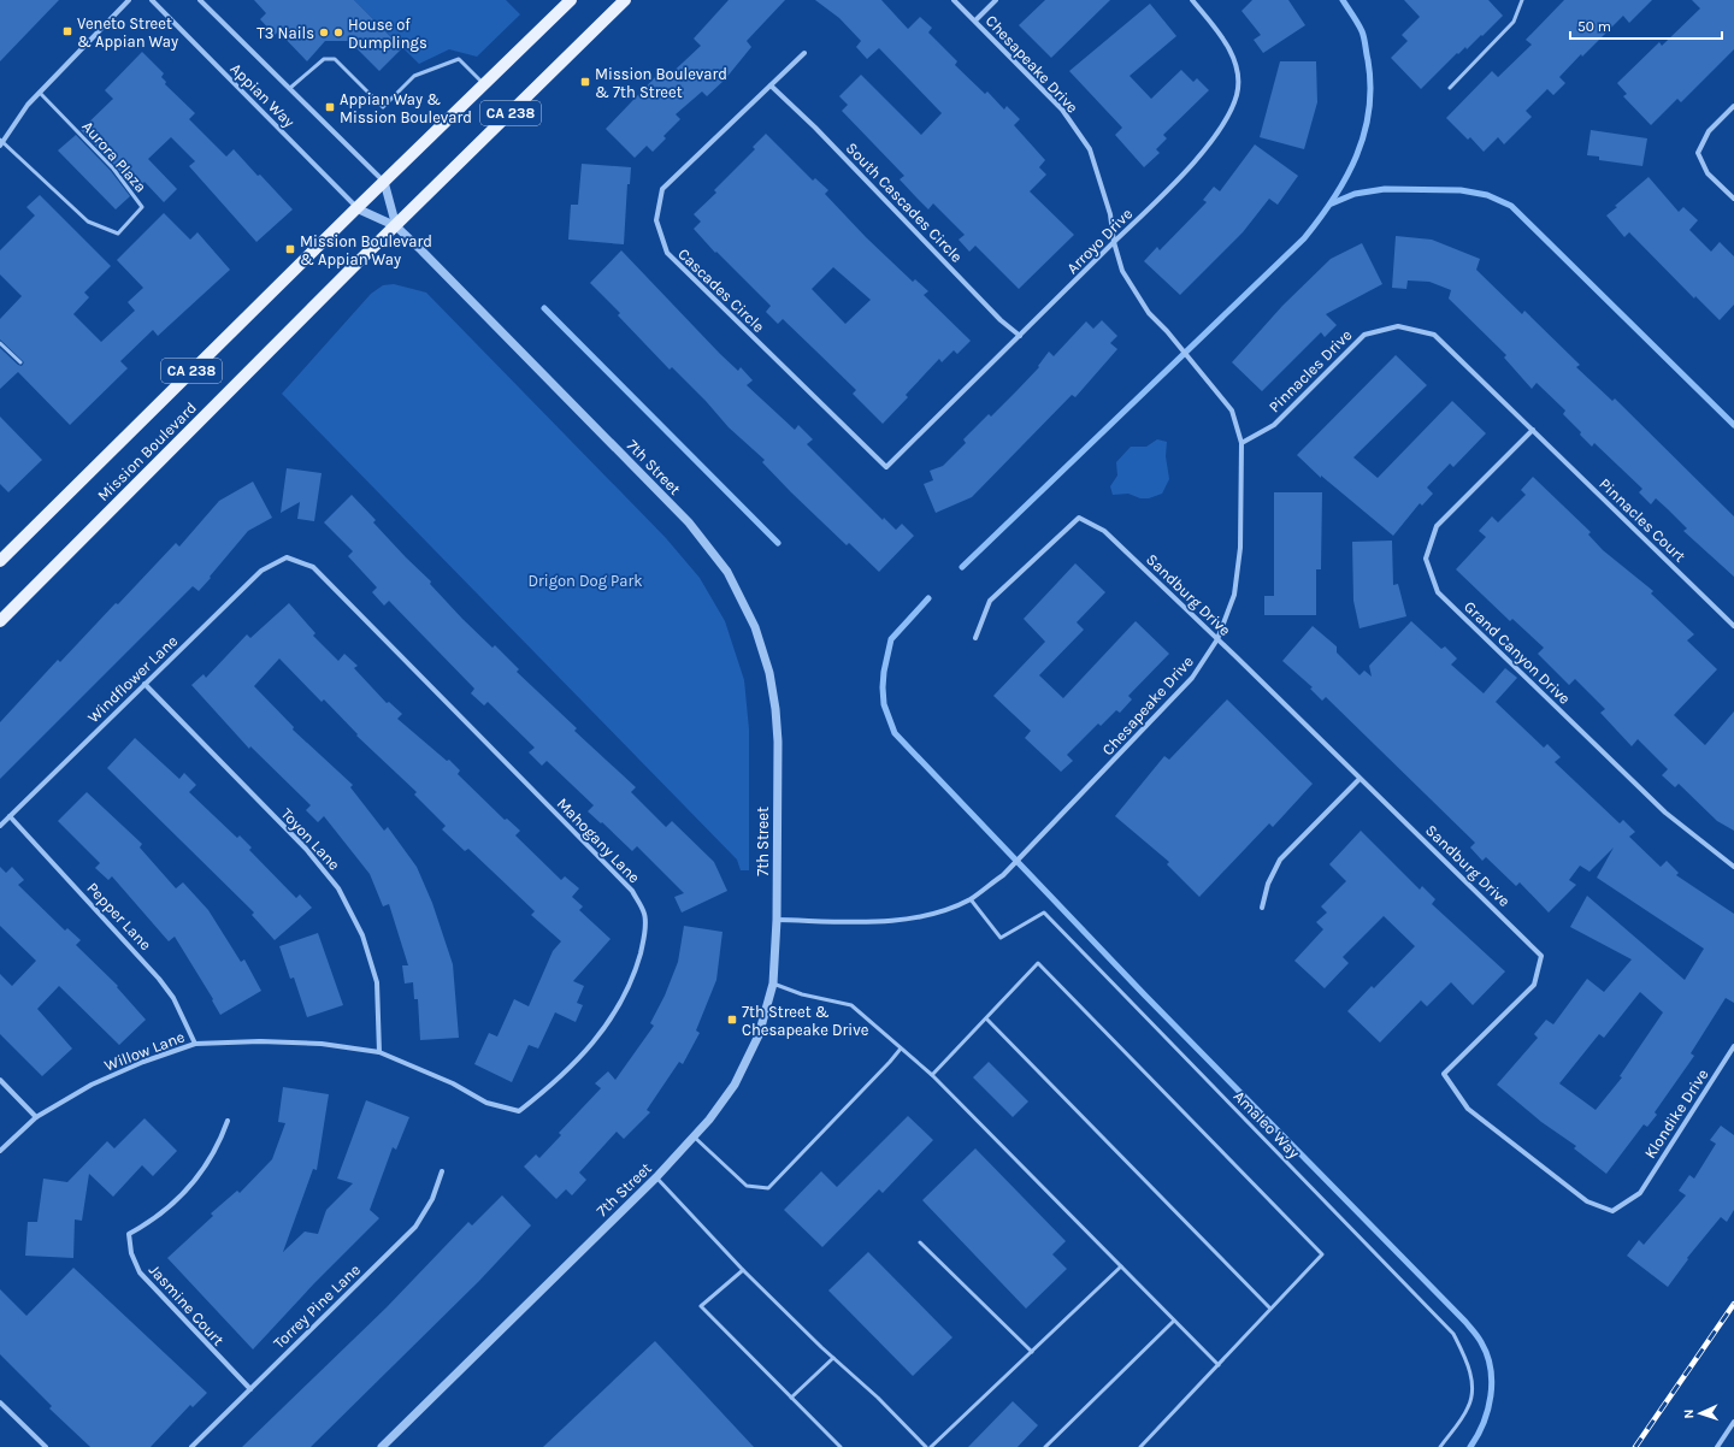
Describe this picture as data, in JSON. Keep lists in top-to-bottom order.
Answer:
{
  "streets": {
    "main road": ["CA 238", "Mission Boulevard"],
    "street": [
      "Chesapeake Drive",
      "Appian Way",
      "South Cascades Circle",
      "Arroyo Drive",
      "Cascades Circle",
      "Pinnacles Drive",
      "7th Street",
      "Pinnacles Court",
      "Sandburg Drive",
      "Grand Canyon Drive",
      "Windflower Lane",
      "Toyon Lane",
      "Mahogany Lane",
      "Pepper Lane",
      "Willow Lane",
      "Klondike Drive",
      "Jasmine Court",
      "Torrey Pine Lane"
    ],
    "lane": ["Aurora Plaza", "Amaleo Way"]
  },
  "crossings": [
    ["Chesapeake Drive", "Arroyo Drive"],
    ["Chesapeake Drive", "Pinnacles Drive"],
    ["Chesapeake Drive", "7th Street"],
    ["Chesapeake Drive", "Sandburg Drive"],
    ["Chesapeake Drive", "Amaleo Way"],
    ["Appian Way", "Mission Boulevard"],
    ["Appian Way", "7th Street"],
    ["South Cascades Circle", "Arroyo Drive"],
    ["South Cascades Circle", "Cascades Circle"],
    ["Arroyo Drive", "Cascades Circle"],
    ["Pinnacles Drive", "Pinnacles Court"],
    ["Pinnacles Drive", "Grand Canyon Drive"],
    ["Mission Boulevard", "7th Street"],
    ["Pinnacles Court", "Grand Canyon Drive"],
    ["Sandburg Drive", "Klondike Drive"],
    ["Windflower Lane", "Toyon Lane"],
    ["Windflower Lane", "Mahogany Lane"],
    ["Windflower Lane", "Pepper Lane"],
    ["Toyon Lane", "Mahogany Lane"],
    ["Toyon Lane", "Willow Lane"],
    ["Mahogany Lane", "Willow Lane"],
    ["Pepper Lane", "Willow Lane"],
    ["Jasmine Court", "Torrey Pine Lane"]
  ],
  "parks": ["Drigon Dog Park"],
  "places": {
    "transit": [
      "Veneto Street & Appian Way",
      "Mission Boulevard & 7th Street",
      "Appian Way & Mission Boulevard",
      "Mission Boulevard & Appian Way",
      "7th Street & Chesapeake Drive"
    ],
    "other": ["T3 Nails", "House of Dumplings"]
  },
  "scale_bar": "50 m",
  "north": "left"
}
